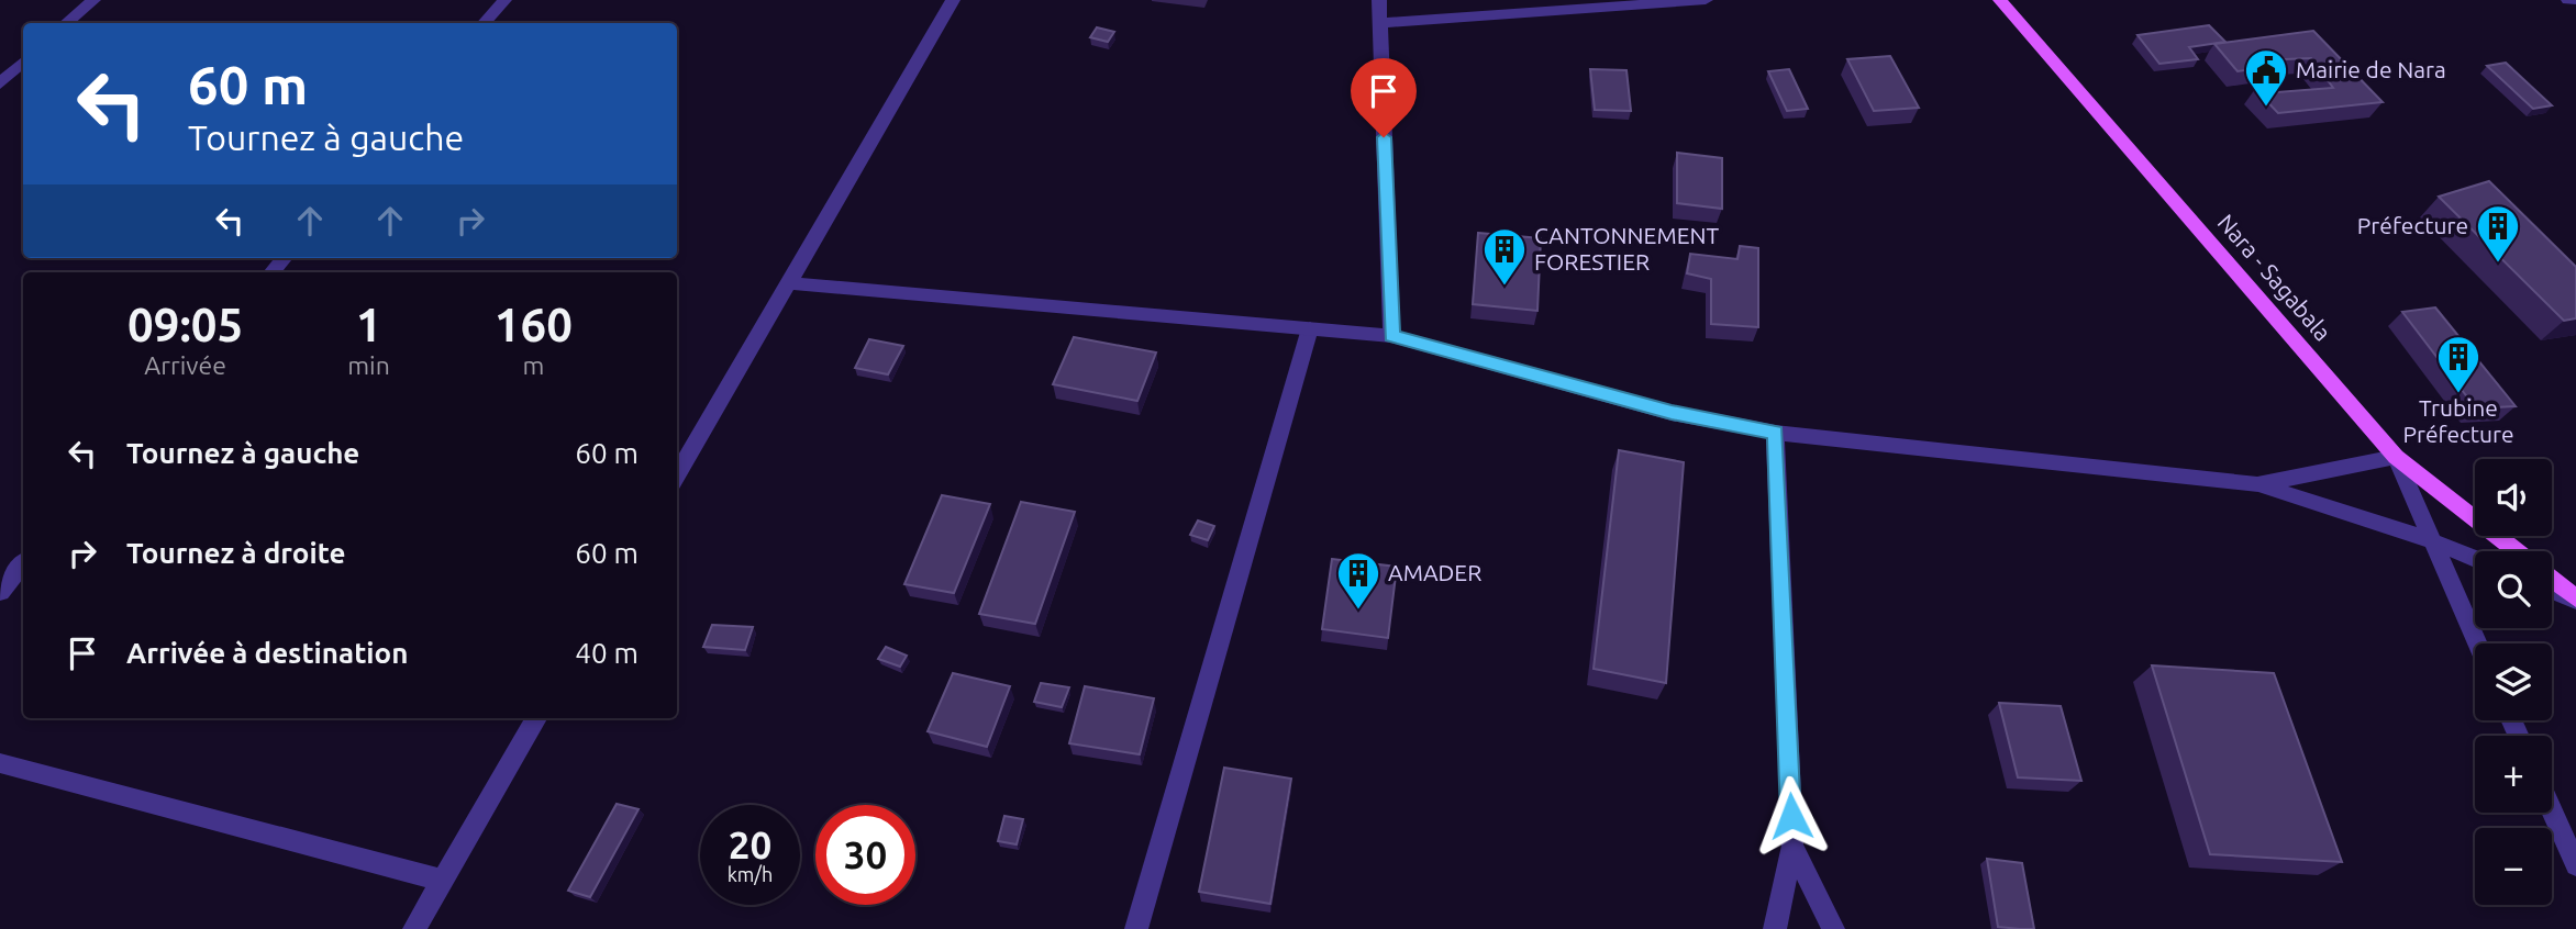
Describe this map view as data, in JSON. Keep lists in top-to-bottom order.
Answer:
{
  "streets": {
    "main road": ["Nara - Sagabala"]
  },
  "places": {
    "public building": ["Mairie de Nara"],
    "building": [
      "Préfecture",
      "CANTONNEMENT FORESTIER",
      "Trubine Préfecture",
      "AMADER"
    ]
  },
  "page": {
    "turn": ["60 m", "Tournez à gauche"],
    "eta": [
      "09:05",
      "Arrivée",
      "1",
      "min",
      "160",
      "m"
    ],
    "list": [
      {
        "name": "Tournez à gauche",
        "value": "60 m"
      },
      {
        "name": "Tournez à droite",
        "value": "60 m"
      },
      {
        "name": "Arrivée à destination",
        "value": "40 m"
      }
    ],
    "map_buttons": ["+", "−"],
    "speed": "20 km/h",
    "limit": "30"
  }
}
